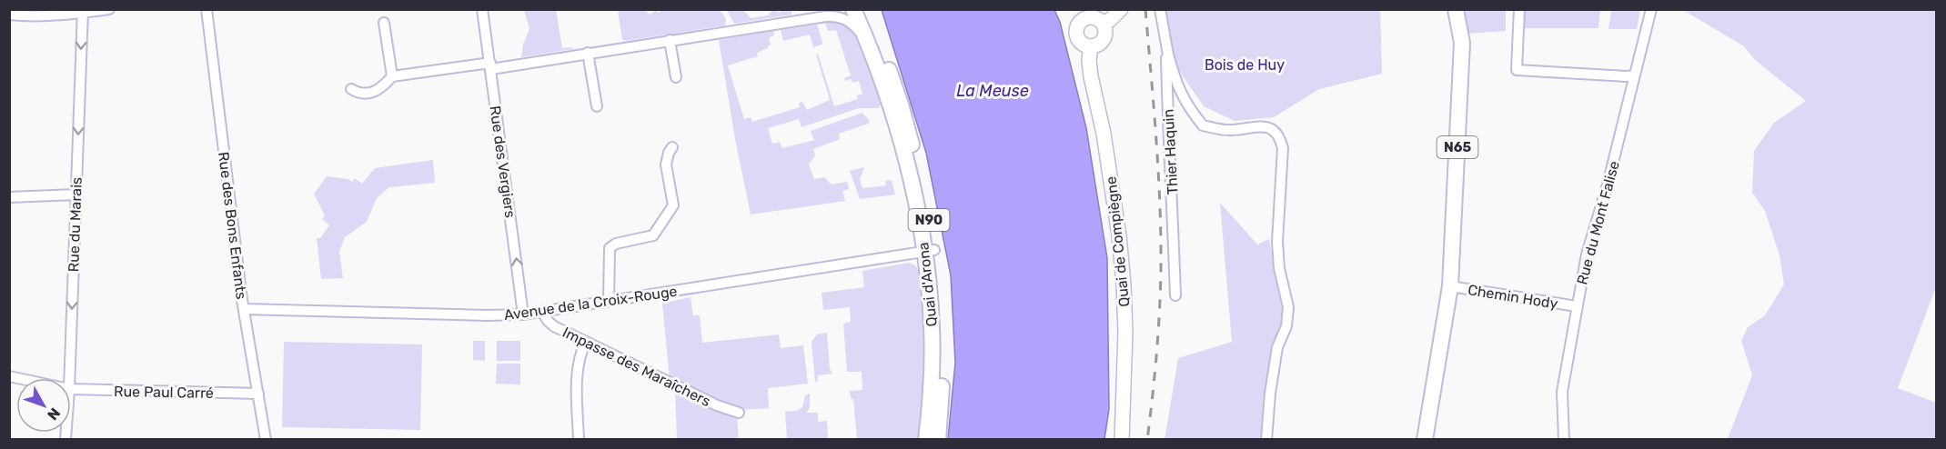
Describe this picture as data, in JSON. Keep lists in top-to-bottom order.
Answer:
{
  "streets": {
    "main road": [
      "N65",
      "N90",
      "Quai de Compiègne",
      "Quai d'Arona"
    ],
    "street": [
      "Thier Haquin",
      "Rue des Vergiers",
      "Rue du Mont Falise",
      "Rue du Marais",
      "Rue des Bons Enfants",
      "Chemin Hody",
      "Avenue de la Croix-Rouge",
      "Impasse des Maraîchers",
      "Rue Paul Carré"
    ]
  },
  "crossings": [
    ["N65", "Chemin Hody"],
    ["Rue des Vergiers", "Avenue de la Croix-Rouge"],
    ["Rue du Mont Falise", "Chemin Hody"],
    ["Rue des Bons Enfants", "Avenue de la Croix-Rouge"],
    ["Rue des Bons Enfants", "Rue Paul Carré"],
    ["Quai d'Arona", "Avenue de la Croix-Rouge"],
    ["Avenue de la Croix-Rouge", "Impasse des Maraîchers"]
  ],
  "one_way": ["Rue des Vergiers", "Rue du Marais"],
  "water": ["La Meuse"],
  "parks": ["Bois de Huy"],
  "north": "bottom right"
}
